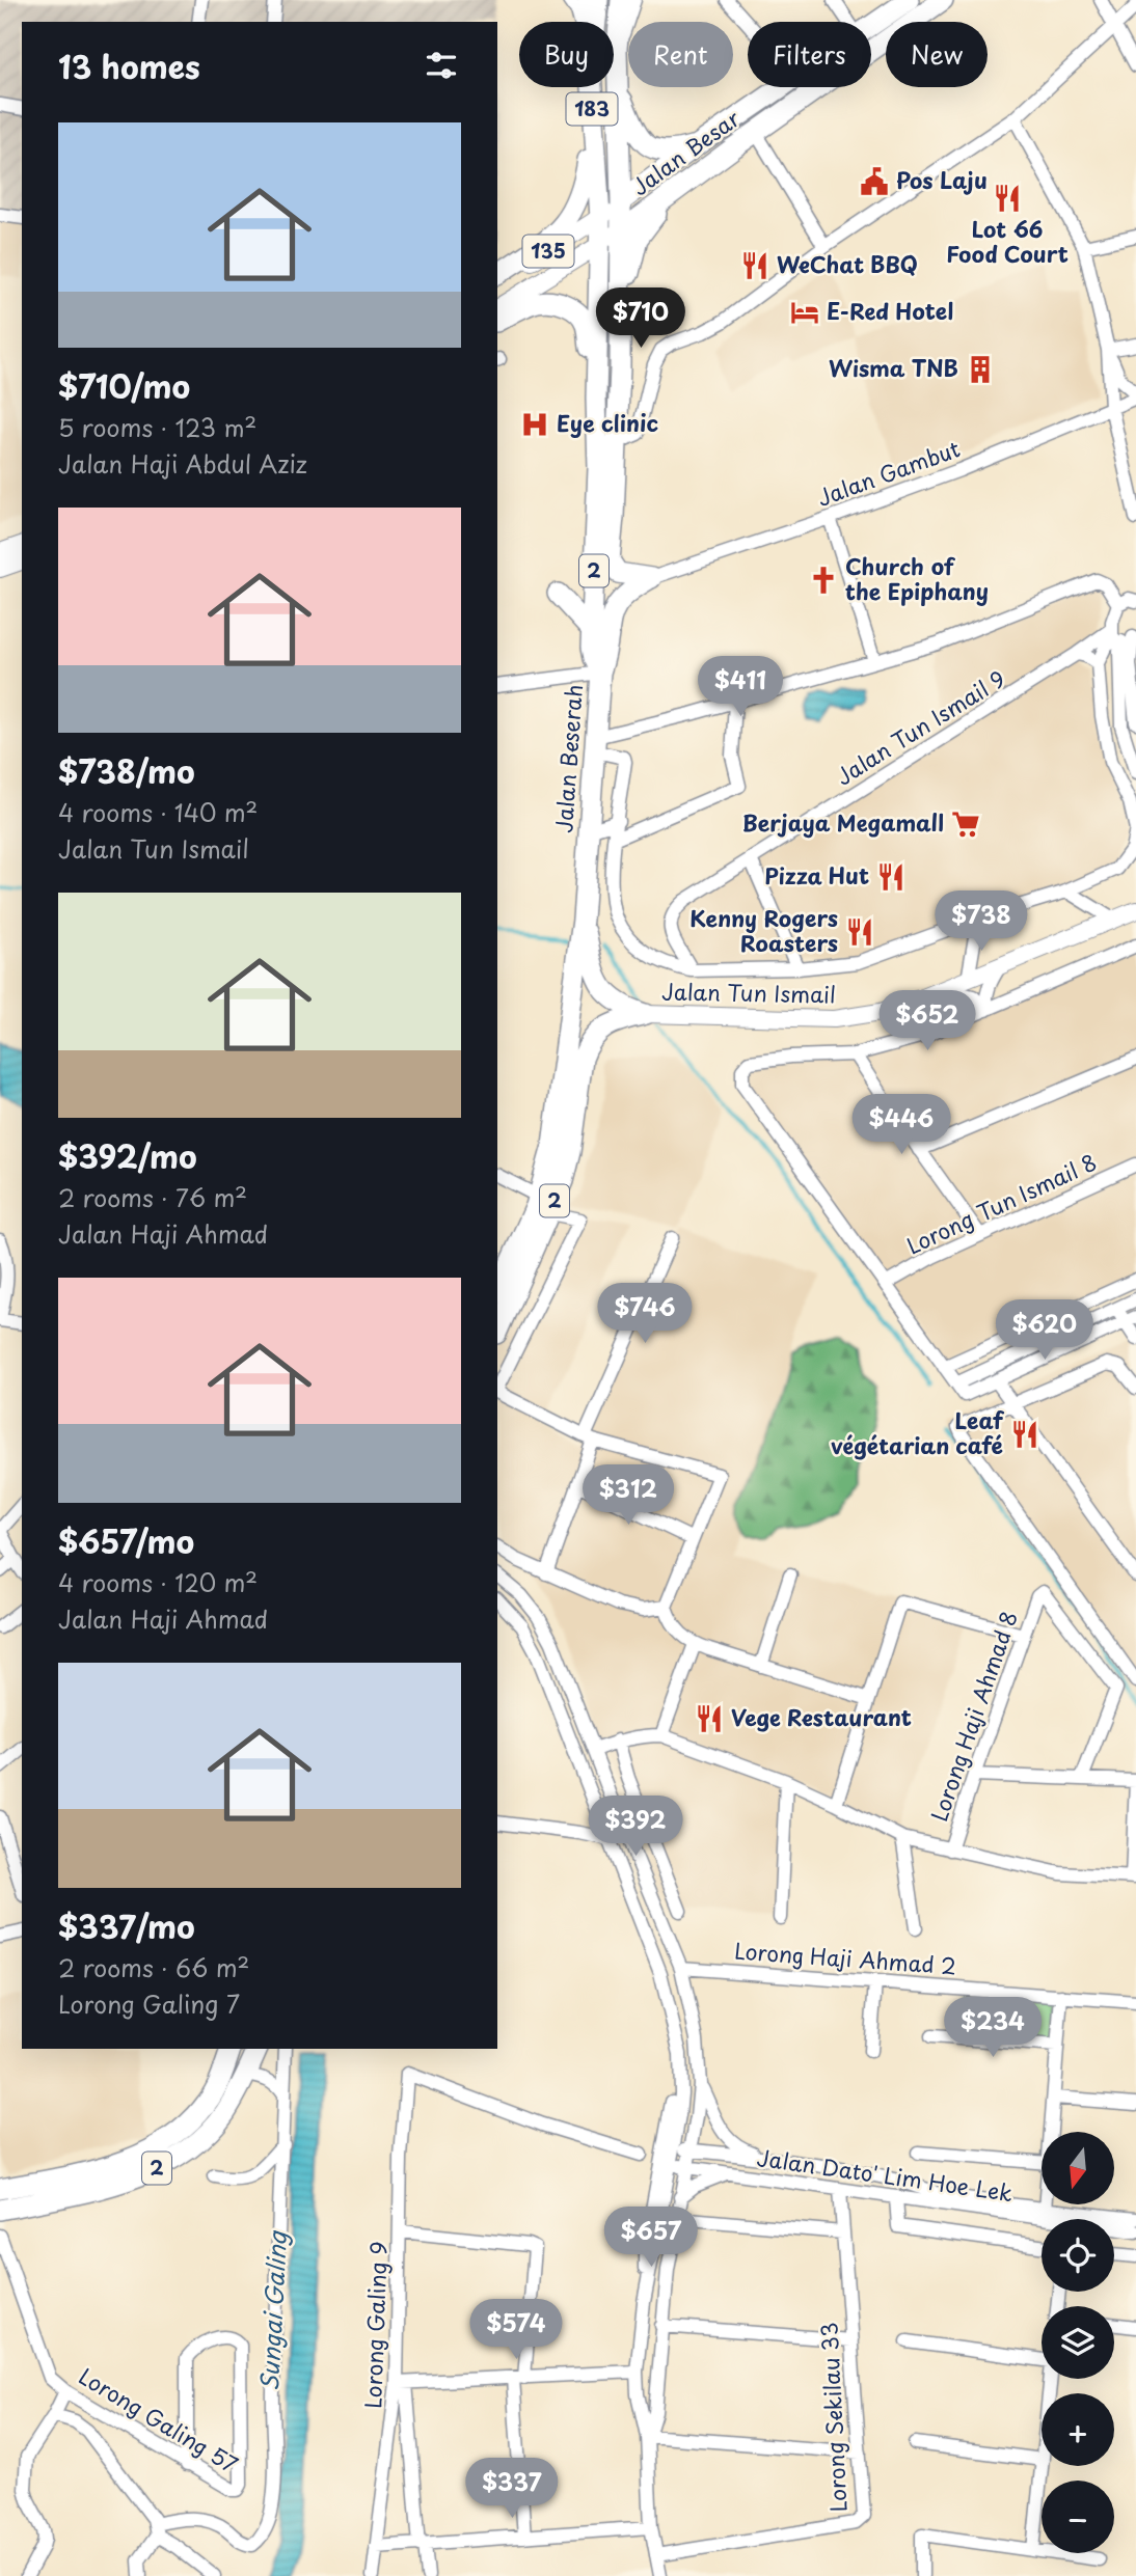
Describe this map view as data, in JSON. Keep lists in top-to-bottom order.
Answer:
{
  "streets": {
    "highway": [
      "183",
      "Jalan Besar",
      "2",
      "Jalan Beserah"
    ],
    "main road": ["135", "Jalan Tun Ismail"],
    "street": [
      "Jalan Gambut",
      "Jalan Tun Ismail 9",
      "Lorong Tun Ismail 8",
      "Lorong Haji Ahmad 8",
      "Lorong Haji Ahmad 2",
      "Jalan Dato' Lim Hoe Lek",
      "Lorong Galing 9",
      "Lorong Sekilau 33",
      "Lorong Galing 57"
    ]
  },
  "crossings": [
    ["183", "Jalan Besar"],
    ["183", "135"],
    ["183", "2"],
    ["183", "Jalan Beserah"],
    ["Jalan Besar", "135"],
    ["Jalan Besar", "2"],
    ["Jalan Besar", "Jalan Beserah"],
    ["135", "2"],
    ["135", "Jalan Beserah"],
    ["Jalan Gambut", "2"],
    ["2", "Jalan Beserah"],
    ["2", "Jalan Tun Ismail"],
    ["Jalan Beserah", "Jalan Tun Ismail"],
    ["Jalan Dato' Lim Hoe Lek", "Lorong Sekilau 33"]
  ],
  "water": ["Sungai Galing"],
  "places": {
    "public building": ["Pos Laju"],
    "restaurant": [
      "Lot 66 Food Court",
      "WeChat BBQ",
      "Pizza Hut",
      "Kenny Rogers Roasters",
      "Leaf végétarian café",
      "Vege Restaurant"
    ],
    "hotel": ["E-Red Hotel"],
    "building": ["Wisma TNB"],
    "hospital": ["Eye clinic"],
    "church": ["Church of the Epiphany"],
    "supermarket": ["Berjaya Megamall"]
  },
  "north": "bottom",
  "page": {
    "chip": [
      "Buy",
      "Rent",
      "Filters",
      "New"
    ],
    "heading": "13 homes",
    "list": [
      {
        "name": "$710/mo",
        "note": "5 rooms · 123 m² · Jalan Haji Abdul Aziz"
      },
      {
        "name": "$738/mo",
        "note": "4 rooms · 140 m² · Jalan Tun Ismail"
      },
      {
        "name": "$392/mo",
        "note": "2 rooms · 76 m² · Jalan Haji Ahmad"
      },
      {
        "name": "$657/mo",
        "note": "4 rooms · 120 m² · Jalan Haji Ahmad"
      },
      {
        "name": "$337/mo",
        "note": "2 rooms · 66 m² · Lorong Galing 7"
      }
    ],
    "price": [
      "$710",
      "$411",
      "$738",
      "$652",
      "$446",
      "$746",
      "$620",
      "$312",
      "$392",
      "$234",
      "$657",
      "$574",
      "$337"
    ],
    "map_buttons": ["+", "−"]
  }
}
